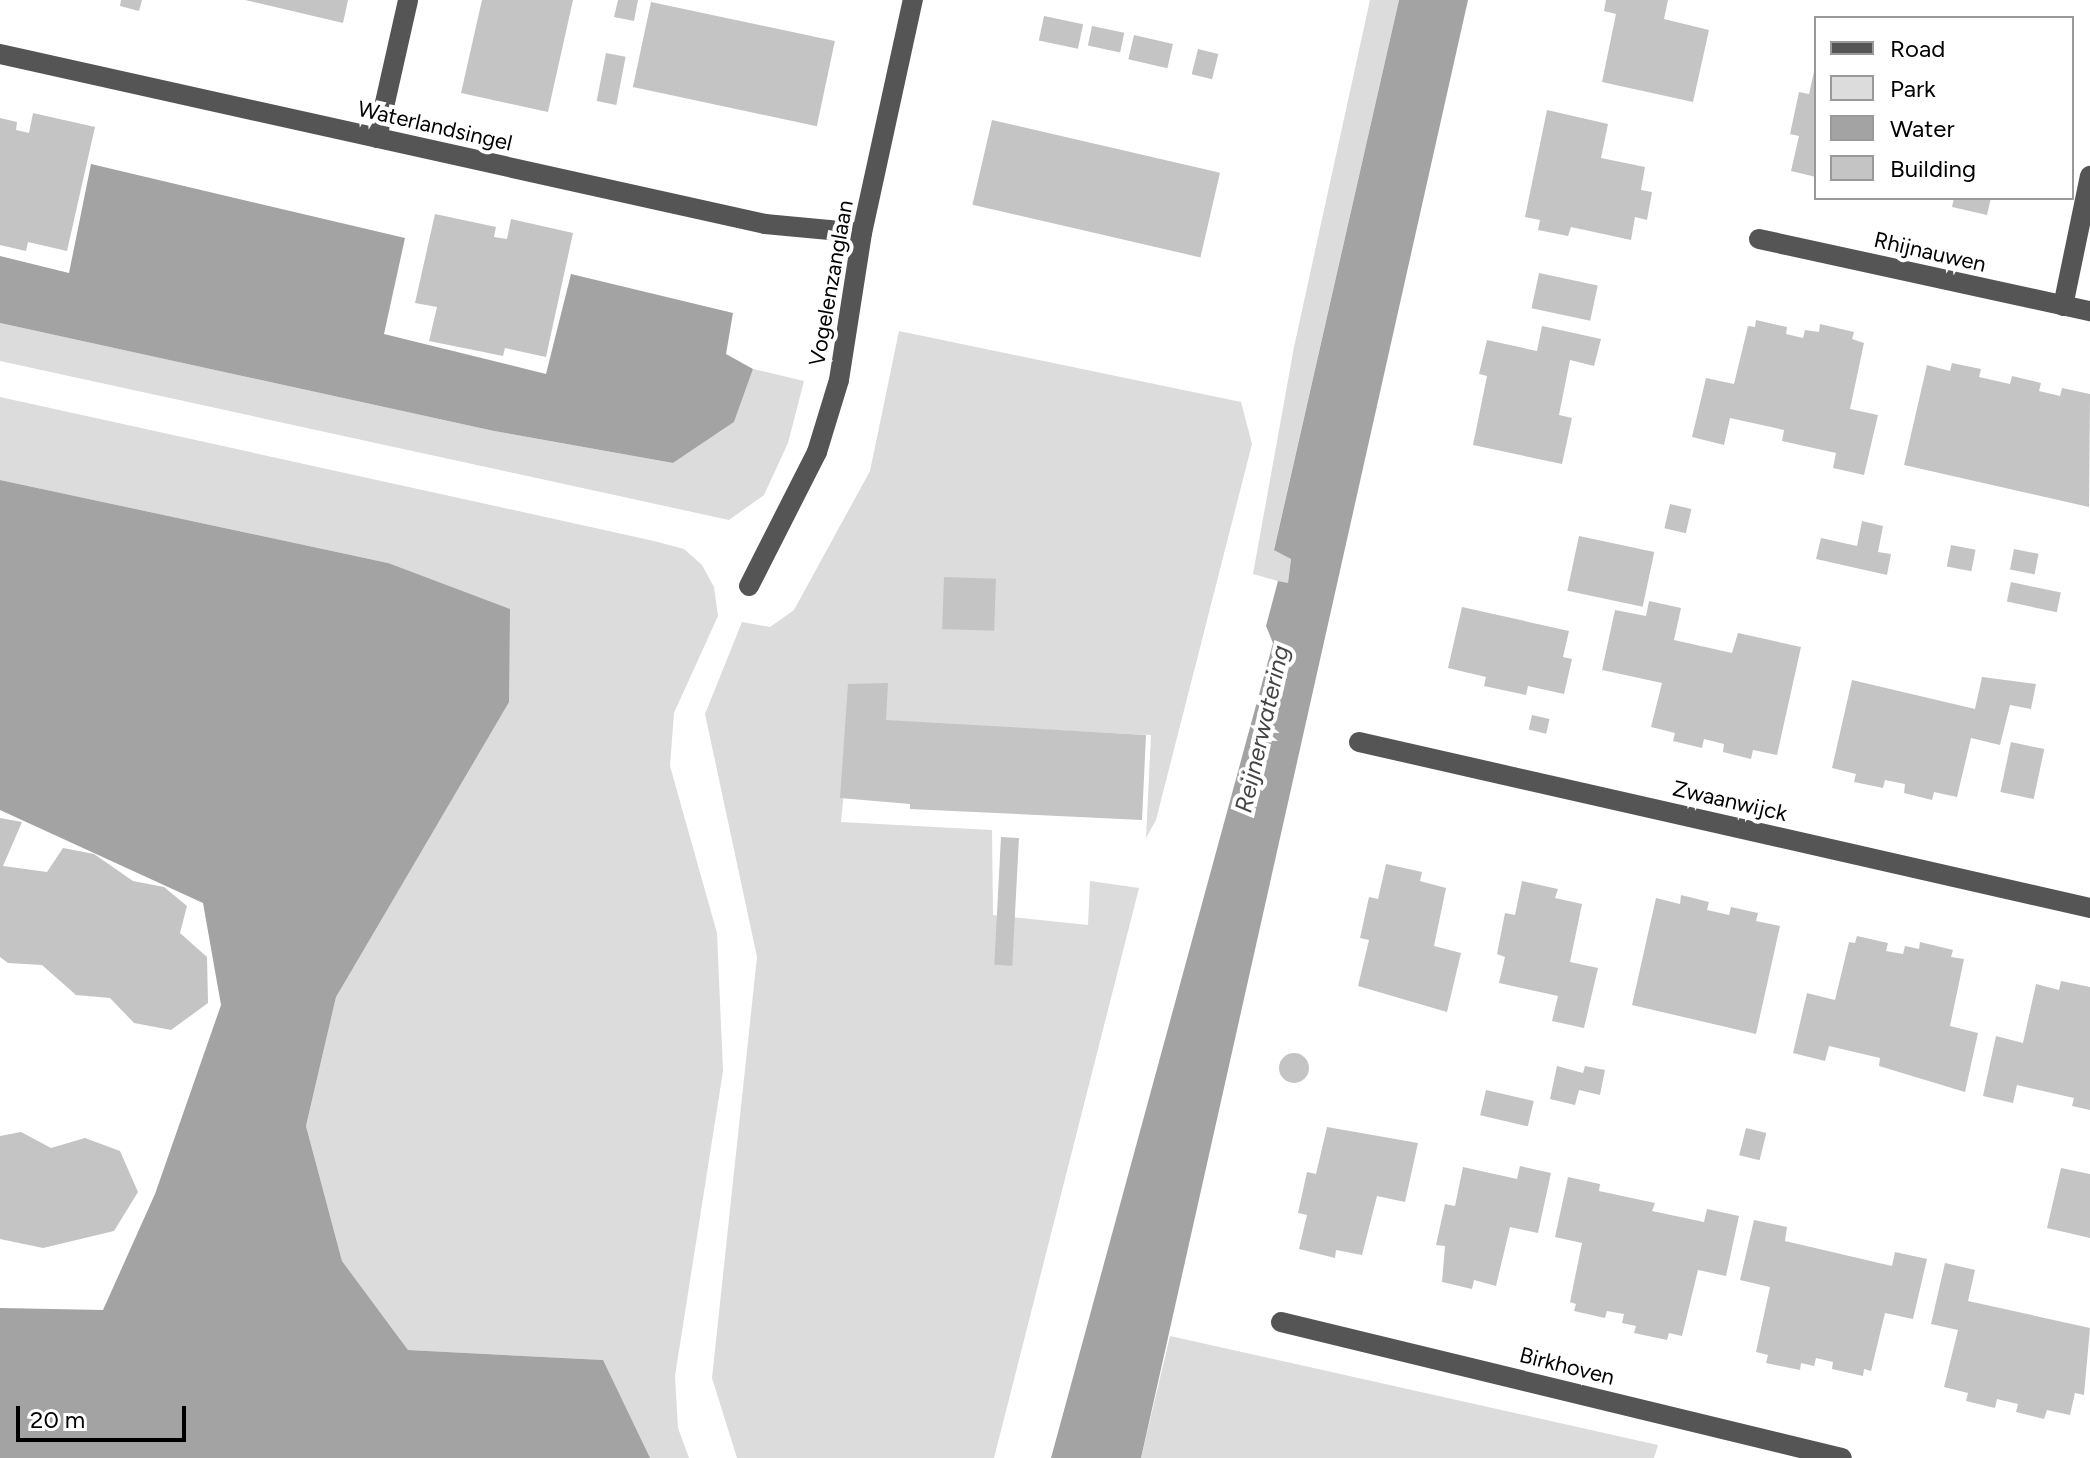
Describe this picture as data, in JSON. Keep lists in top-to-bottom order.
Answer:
{
  "streets": {
    "street": [
      "Waterlandsingel",
      "Rhijnauwen",
      "Vogelenzanglaan",
      "Zwaanwijck",
      "Birkhoven"
    ]
  },
  "crossings": [
    ["Waterlandsingel", "Vogelenzanglaan"]
  ],
  "water": ["Reijnerwatering"],
  "legend": [
    "Road",
    "Park",
    "Water",
    "Building"
  ],
  "scale_bar": "20 m"
}
